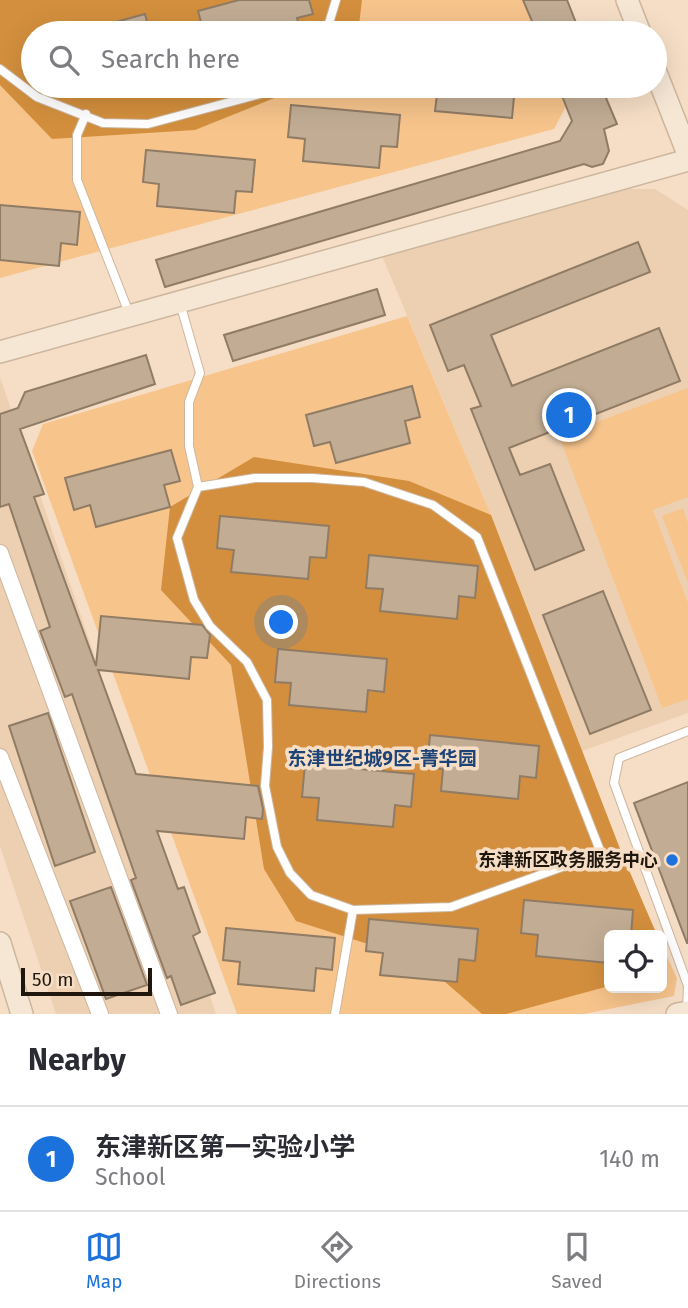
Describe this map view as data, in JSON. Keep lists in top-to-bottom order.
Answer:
{
  "districts": ["东津世纪城9区-菁华园"],
  "places": ["东津新区政务服务中心"],
  "scale_bar": "50 m",
  "page": {
    "search": "Search here",
    "pins": "1",
    "scale": "50 m",
    "heading": "Nearby",
    "list": [
      {
        "mark": "1",
        "name": "东津新区第一实验小学",
        "note": "School",
        "value": "140 m"
      }
    ],
    "nav": ["Map", "Directions", "Saved"]
  }
}
